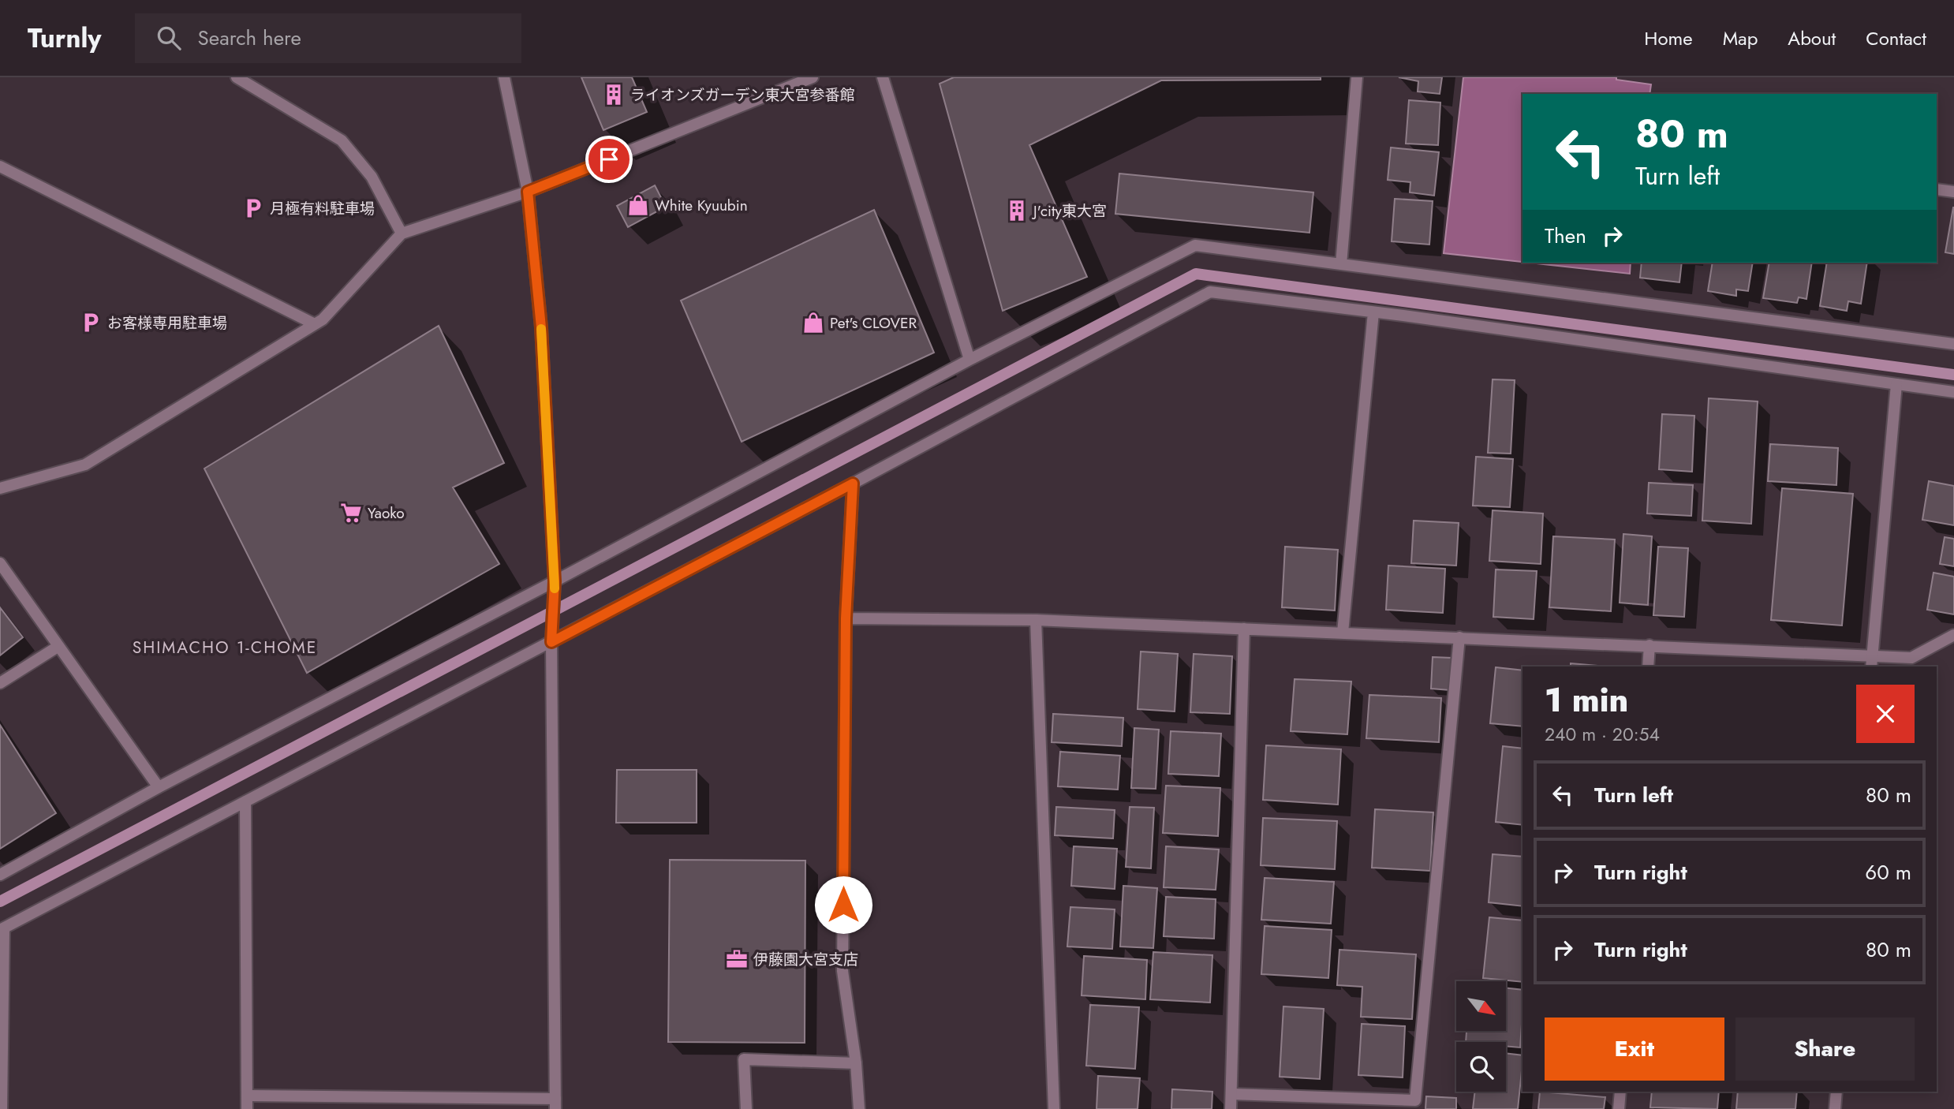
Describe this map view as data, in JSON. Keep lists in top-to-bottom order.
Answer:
{
  "districts": ["SHIMACHO 1-CHOME"],
  "places": {
    "building": ["ライオンズガーデン東大宮参番館", "J'city東大宮"],
    "shop": ["White Kyuubin", "Pet's CLOVER"],
    "parking": ["月極有料駐車場", "お客様専用駐車場"],
    "supermarket": ["Yaoko"],
    "office": ["伊藤園大宮支店"]
  },
  "north": "bottom right",
  "page": {
    "header": "Turnly",
    "search": "Search here",
    "nav": [
      "Home",
      "Map",
      "About",
      "Contact"
    ],
    "turn": ["80 m", "Turn left"],
    "then": "Then",
    "heading": ["1 min", "240 m · 20:54"],
    "list": [
      {
        "name": "Turn left",
        "value": "80 m"
      },
      {
        "name": "Turn right",
        "value": "60 m"
      },
      {
        "name": "Turn right",
        "value": "80 m"
      }
    ],
    "buttons": ["Exit", "Share"]
  }
}
